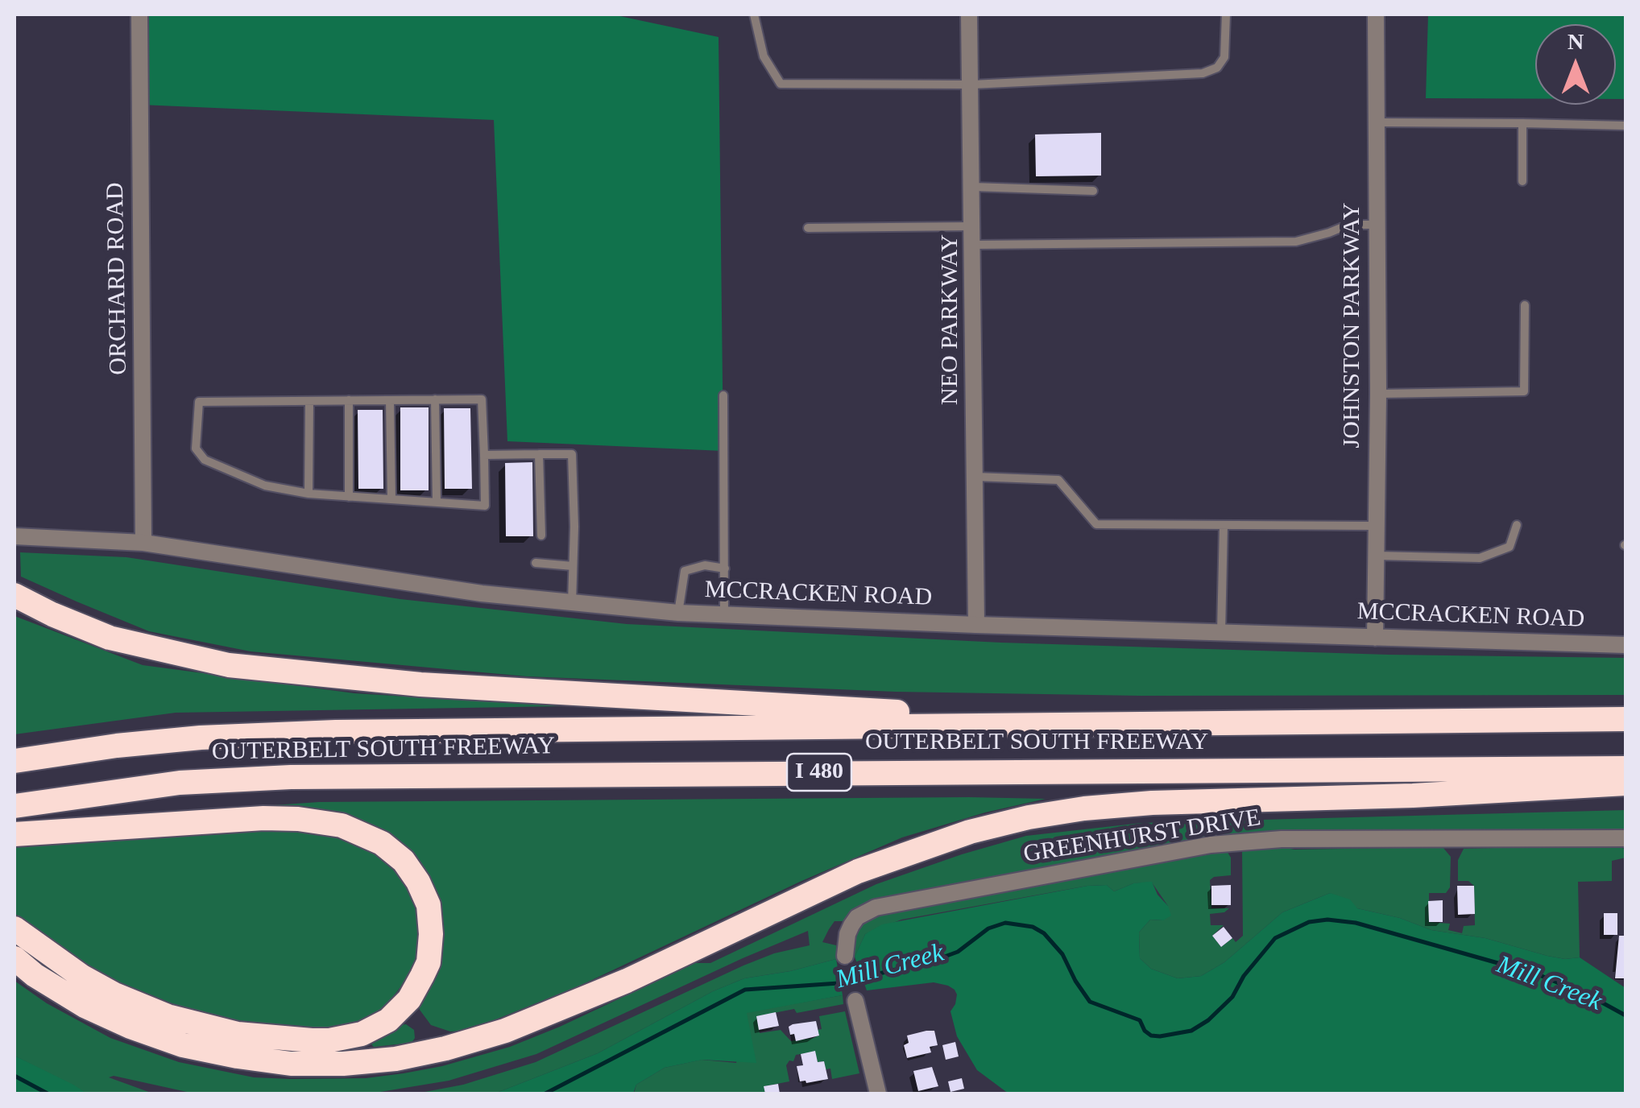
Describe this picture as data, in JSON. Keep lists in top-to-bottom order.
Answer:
{
  "streets": {
    "highway": ["OUTERBELT SOUTH FREEWAY", "I 480"],
    "street": [
      "ORCHARD ROAD",
      "NEO PARKWAY",
      "JOHNSTON PARKWAY",
      "MCCRACKEN ROAD",
      "GREENHURST DRIVE"
    ]
  },
  "crossings": [
    ["ORCHARD ROAD", "MCCRACKEN ROAD"],
    ["NEO PARKWAY", "MCCRACKEN ROAD"],
    ["JOHNSTON PARKWAY", "MCCRACKEN ROAD"]
  ],
  "water": ["Mill Creek"],
  "north": "top"
}
